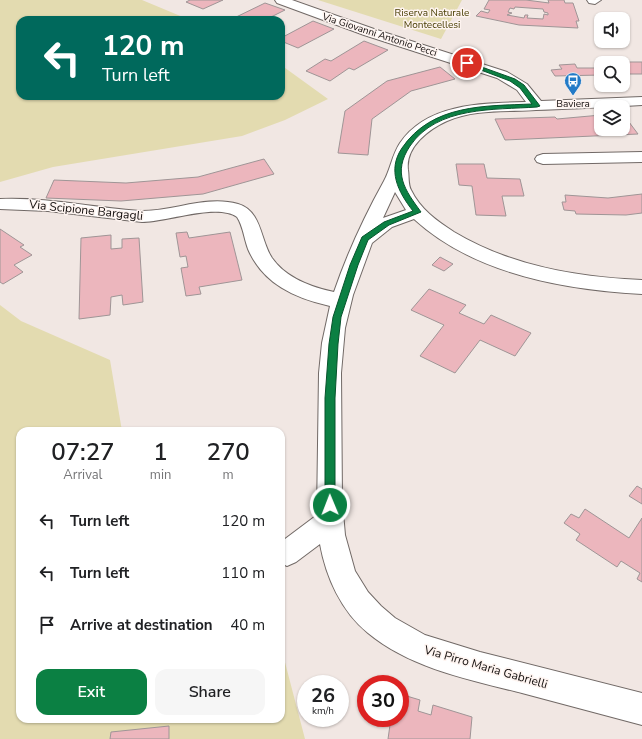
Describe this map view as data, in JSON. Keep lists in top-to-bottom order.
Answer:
{
  "streets": {
    "street": ["Via Giovanni Antonio Pecci", "Via Scipione Bargagli", "Via Pirro Maria Gabrielli"]
  },
  "crossings": [
    ["Via Scipione Bargagli", "Via Pirro Maria Gabrielli"]
  ],
  "parks": ["Riserva Naturale Montecellesi"],
  "places": {
    "bus stop": ["Baviera"]
  },
  "page": {
    "turn": ["120 m", "Turn left"],
    "eta": [
      "07:27",
      "Arrival",
      "1",
      "min",
      "270",
      "m"
    ],
    "list": [
      {
        "name": "Turn left",
        "value": "120 m"
      },
      {
        "name": "Turn left",
        "value": "110 m"
      },
      {
        "name": "Arrive at destination",
        "value": "40 m"
      }
    ],
    "buttons": ["Exit", "Share"],
    "speed": "26 km/h",
    "limit": "30"
  }
}
